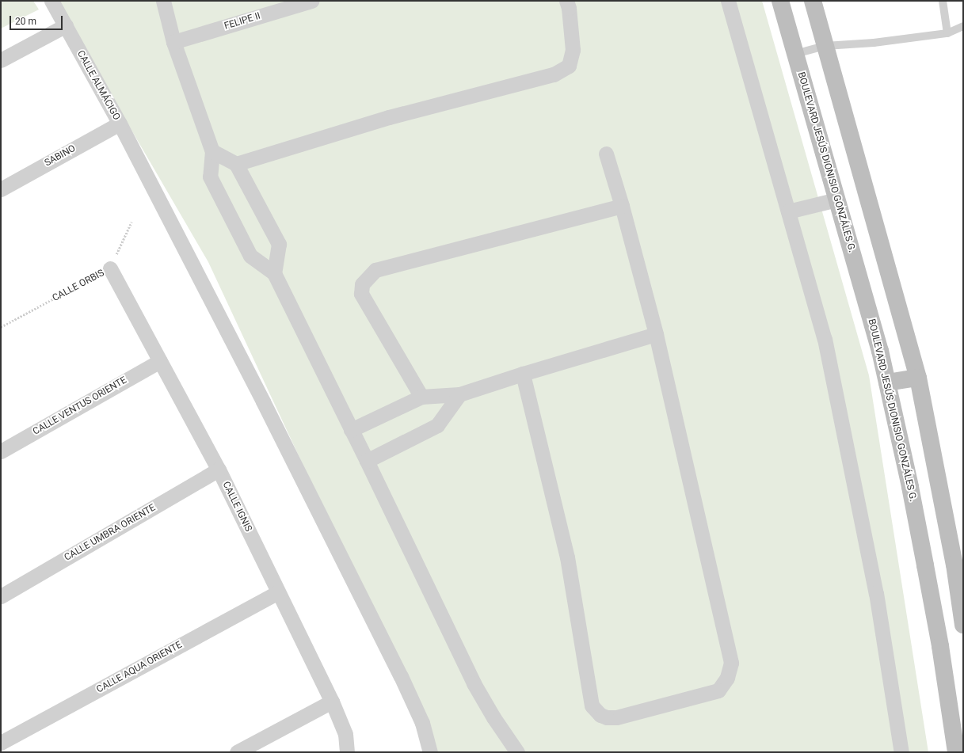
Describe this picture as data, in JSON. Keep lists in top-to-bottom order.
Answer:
{
  "streets": {
    "main road": ["BOULEVARD JESÚS DIONISIO GONZÁLES G."],
    "street": [
      "FELIPE II",
      "CALLE ALMÁCIGO",
      "SABINO",
      "CALLE VENTUS ORIENTE",
      "CALLE IGNIS",
      "CALLE UMBRA ORIENTE",
      "CALLE AQUA ORIENTE"
    ],
    "path": ["CALLE ORBIS"]
  },
  "crossings": [
    ["CALLE ALMÁCIGO", "SABINO"],
    ["CALLE ORBIS", "CALLE IGNIS"],
    ["CALLE VENTUS ORIENTE", "CALLE IGNIS"],
    ["CALLE IGNIS", "CALLE UMBRA ORIENTE"],
    ["CALLE IGNIS", "CALLE AQUA ORIENTE"]
  ],
  "scale_bar": "20 m"
}
